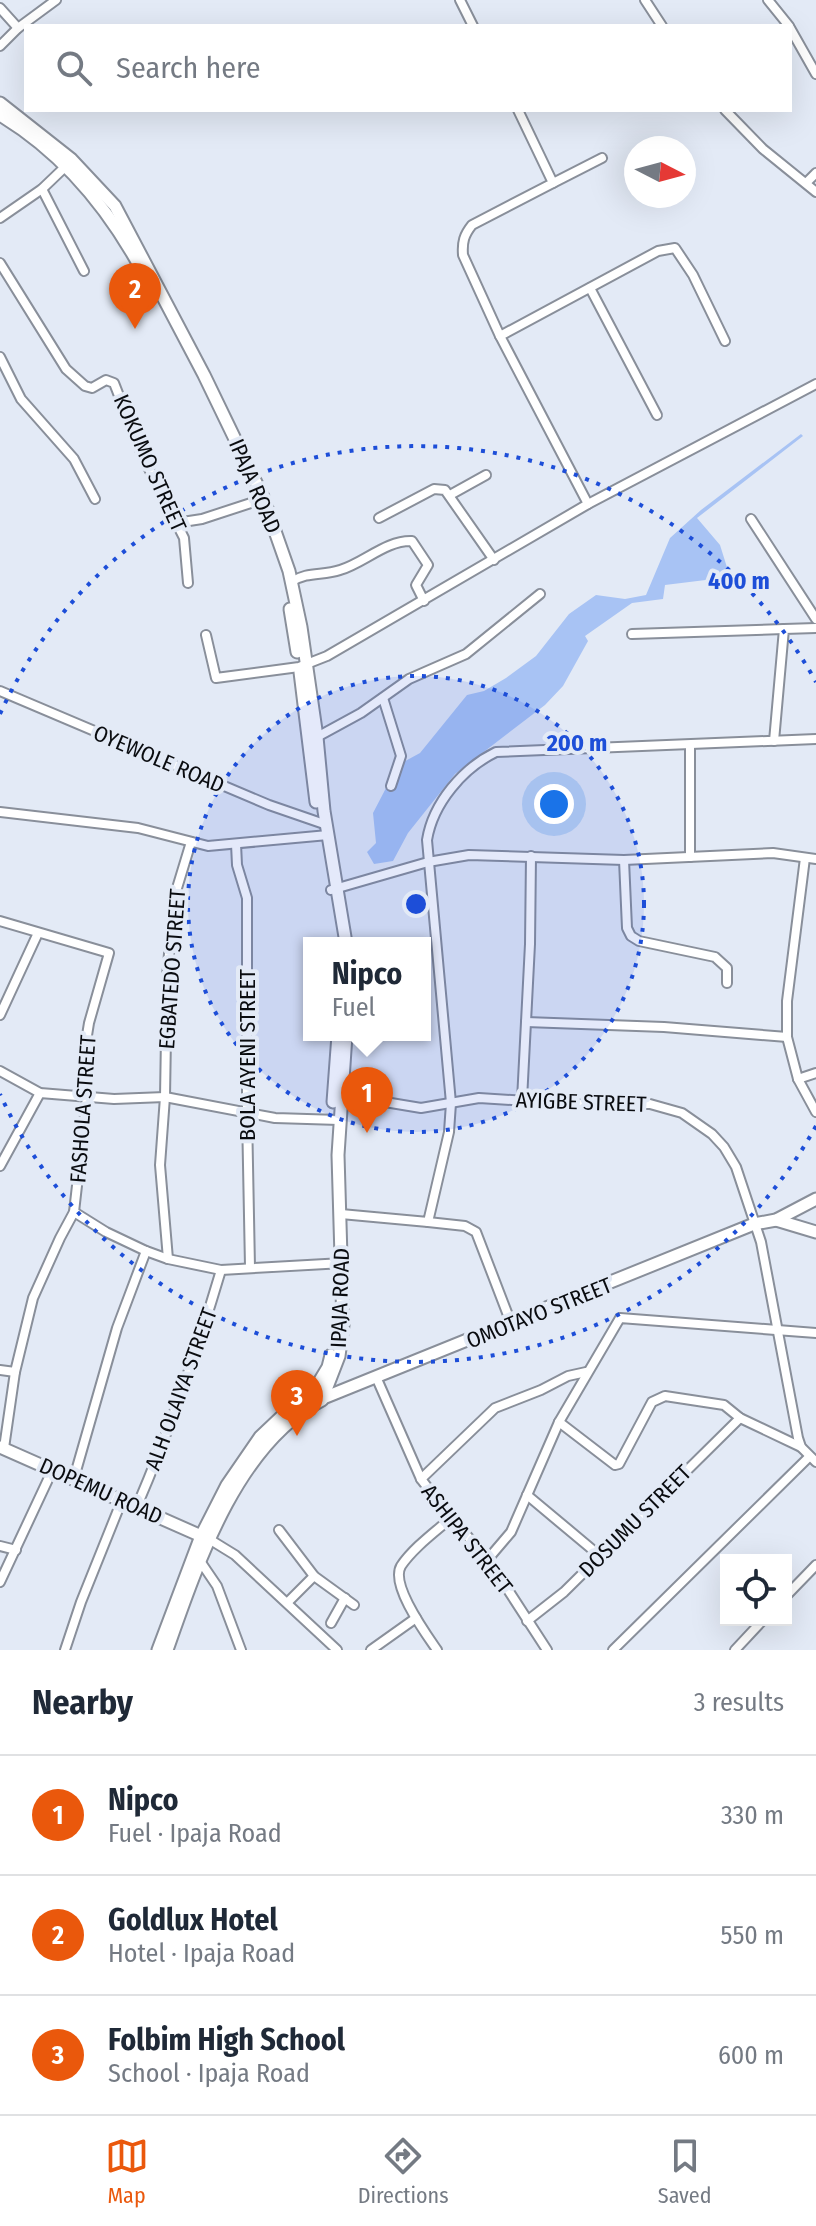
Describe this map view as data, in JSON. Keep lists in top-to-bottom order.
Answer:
{
  "streets": {
    "main road": ["IPAJA ROAD", "OMOTAYO STREET", "DOPEMU ROAD"],
    "street": [
      "KOKUMO STREET",
      "OYEWOLE ROAD",
      "EGBATEDO STREET",
      "BOLA AYENI STREET",
      "AYIGBE STREET",
      "FASHOLA STREET",
      "ALH OLAIYA STREET",
      "DOSUMU STREET",
      "ASHIPA STREET"
    ]
  },
  "crossings": [
    ["IPAJA ROAD", "OYEWOLE ROAD"],
    ["IPAJA ROAD", "AYIGBE STREET"],
    ["IPAJA ROAD", "OMOTAYO STREET"],
    ["AYIGBE STREET", "OMOTAYO STREET"],
    ["FASHOLA STREET", "DOPEMU ROAD"],
    ["OMOTAYO STREET", "ASHIPA STREET"],
    ["ALH OLAIYA STREET", "DOPEMU ROAD"],
    ["DOSUMU STREET", "ASHIPA STREET"]
  ],
  "north": "right",
  "page": {
    "search": "Search here",
    "pins": ["2", "1", "3"],
    "popup": ["Nipco", "Fuel"],
    "heading": ["Nearby", "3 results"],
    "list": [
      {
        "mark": "1",
        "name": "Nipco",
        "note": "Fuel · Ipaja Road",
        "value": "330 m"
      },
      {
        "mark": "2",
        "name": "Goldlux Hotel",
        "note": "Hotel · Ipaja Road",
        "value": "550 m"
      },
      {
        "mark": "3",
        "name": "Folbim High School",
        "note": "School · Ipaja Road",
        "value": "600 m"
      }
    ],
    "nav": ["Map", "Directions", "Saved"]
  },
  "rings": ["400 m", "200 m"]
}
